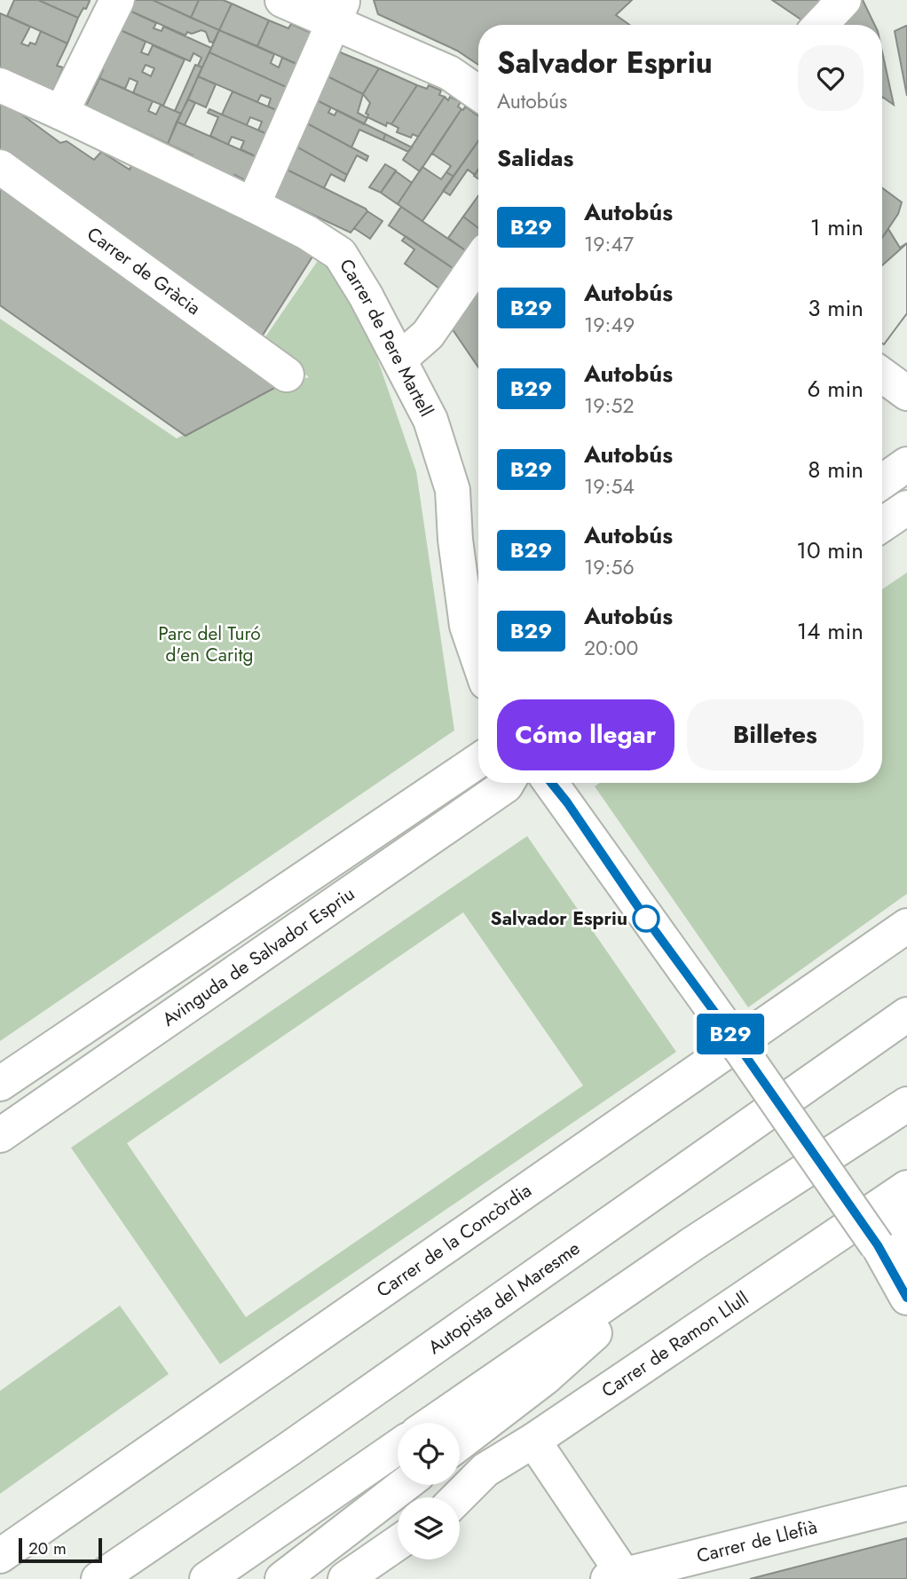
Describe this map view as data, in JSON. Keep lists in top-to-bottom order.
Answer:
{
  "streets": {
    "main road": [
      "Carrer de Gràcia",
      "Carrer de Pere Martell",
      "Avinguda de Salvador Espriu",
      "Carrer de la Concòrdia",
      "Autopista del Maresme",
      "Carrer de Ramon Llull",
      "Carrer de Llefià"
    ]
  },
  "parks": ["Parc del Turó d'en Caritg"],
  "places": ["Salvador Espriu"],
  "lines": ["bus line B29"],
  "scale_bar": "20 m",
  "page": {
    "on_map": "B29",
    "heading": [
      ["Salvador Espriu", "Autobús"],
      "Salidas"
    ],
    "list": [
      {
        "mark": "B29",
        "name": "Autobús",
        "note": "19:47",
        "value": "1 min"
      },
      {
        "mark": "B29",
        "name": "Autobús",
        "note": "19:49",
        "value": "3 min"
      },
      {
        "mark": "B29",
        "name": "Autobús",
        "note": "19:52",
        "value": "6 min"
      },
      {
        "mark": "B29",
        "name": "Autobús",
        "note": "19:54",
        "value": "8 min"
      },
      {
        "mark": "B29",
        "name": "Autobús",
        "note": "19:56",
        "value": "10 min"
      },
      {
        "mark": "B29",
        "name": "Autobús",
        "note": "20:00",
        "value": "14 min"
      }
    ],
    "buttons": ["Cómo llegar", "Billetes"],
    "scale": "20 m"
  }
}
